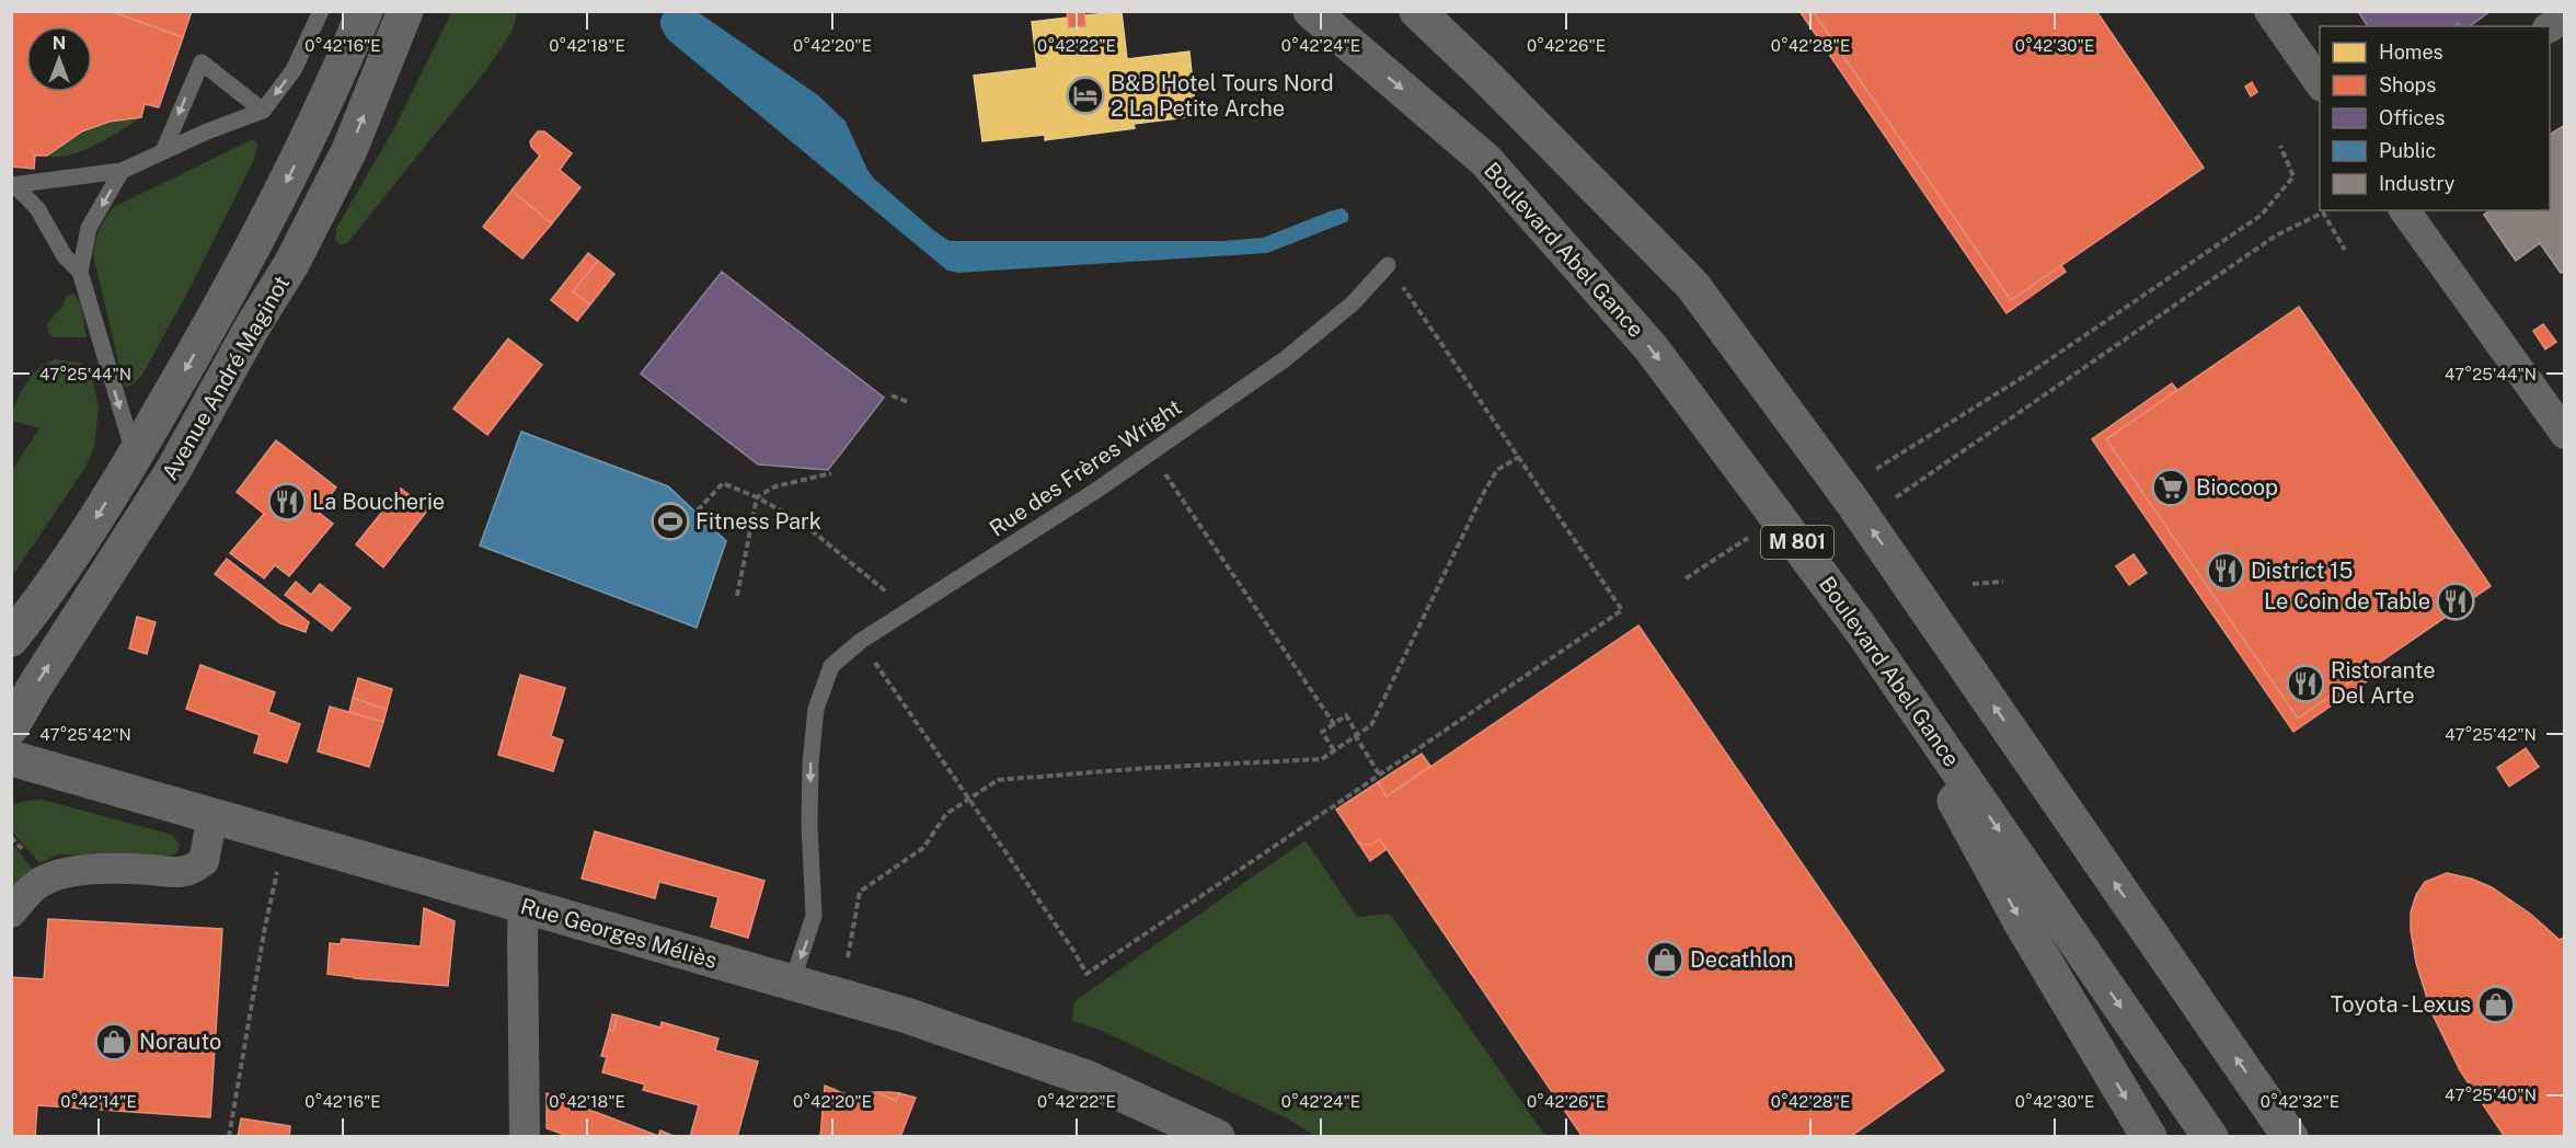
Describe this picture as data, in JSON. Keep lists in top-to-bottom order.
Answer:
{
  "streets": {
    "main road": ["Boulevard Abel Gance", "Avenue André Maginot", "M 801"],
    "street": ["Rue Georges Méliès"],
    "lane": ["Rue des Frères Wright"]
  },
  "crossings": [
    ["Rue des Frères Wright", "Rue Georges Méliès"]
  ],
  "places": {
    "hotel": ["B&B Hotel Tours Nord 2 La Petite Arche"],
    "supermarket": ["Biocoop"],
    "restaurant": [
      "La Boucherie",
      "District 15",
      "Le Coin de Table",
      "Ristorante Del Arte"
    ],
    "sports": ["Fitness Park"],
    "shop": ["Decathlon", "Toyota - Lexus", "Norauto"]
  },
  "legend": [
    "Homes",
    "Shops",
    "Offices",
    "Public",
    "Industry"
  ],
  "north": "top",
  "coordinates": [
    "0°42'16\"E",
    "0°42'18\"E",
    "0°42'20\"E",
    "0°42'22\"E",
    "0°42'24\"E",
    "0°42'26\"E",
    "0°42'28\"E",
    "0°42'30\"E",
    "47°25'44\"N",
    "47°25'42\"N",
    "47°25'40\"N",
    "0°42'14\"E",
    "0°42'32\"E"
  ]
}
